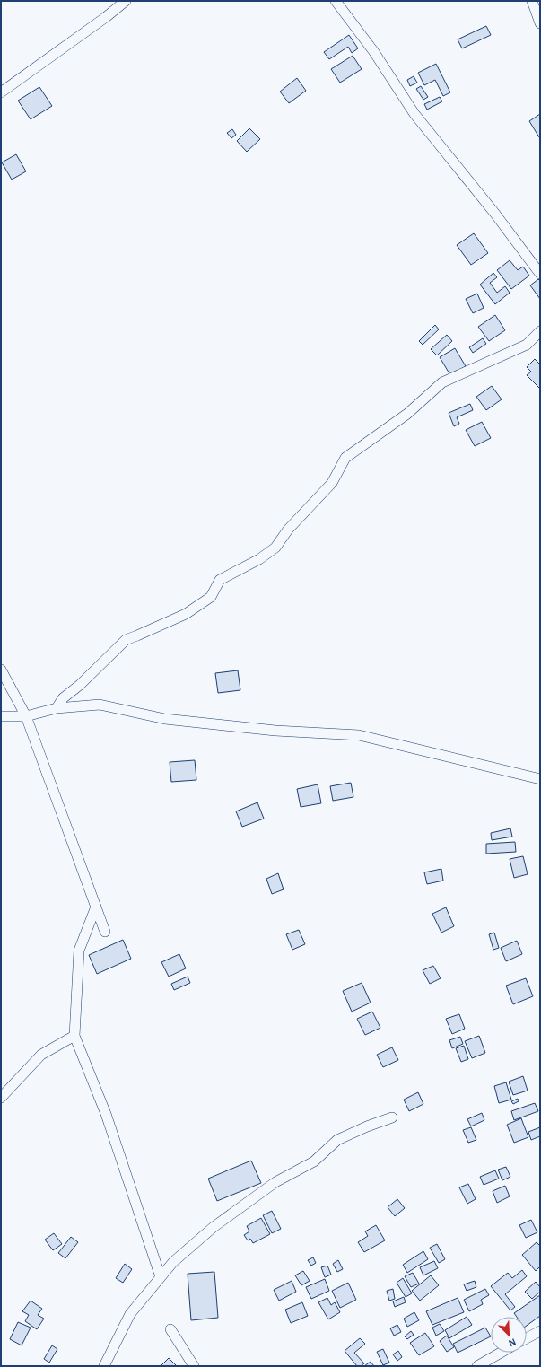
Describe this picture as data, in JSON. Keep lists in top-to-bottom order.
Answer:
{
  "north": "bottom right"
}
